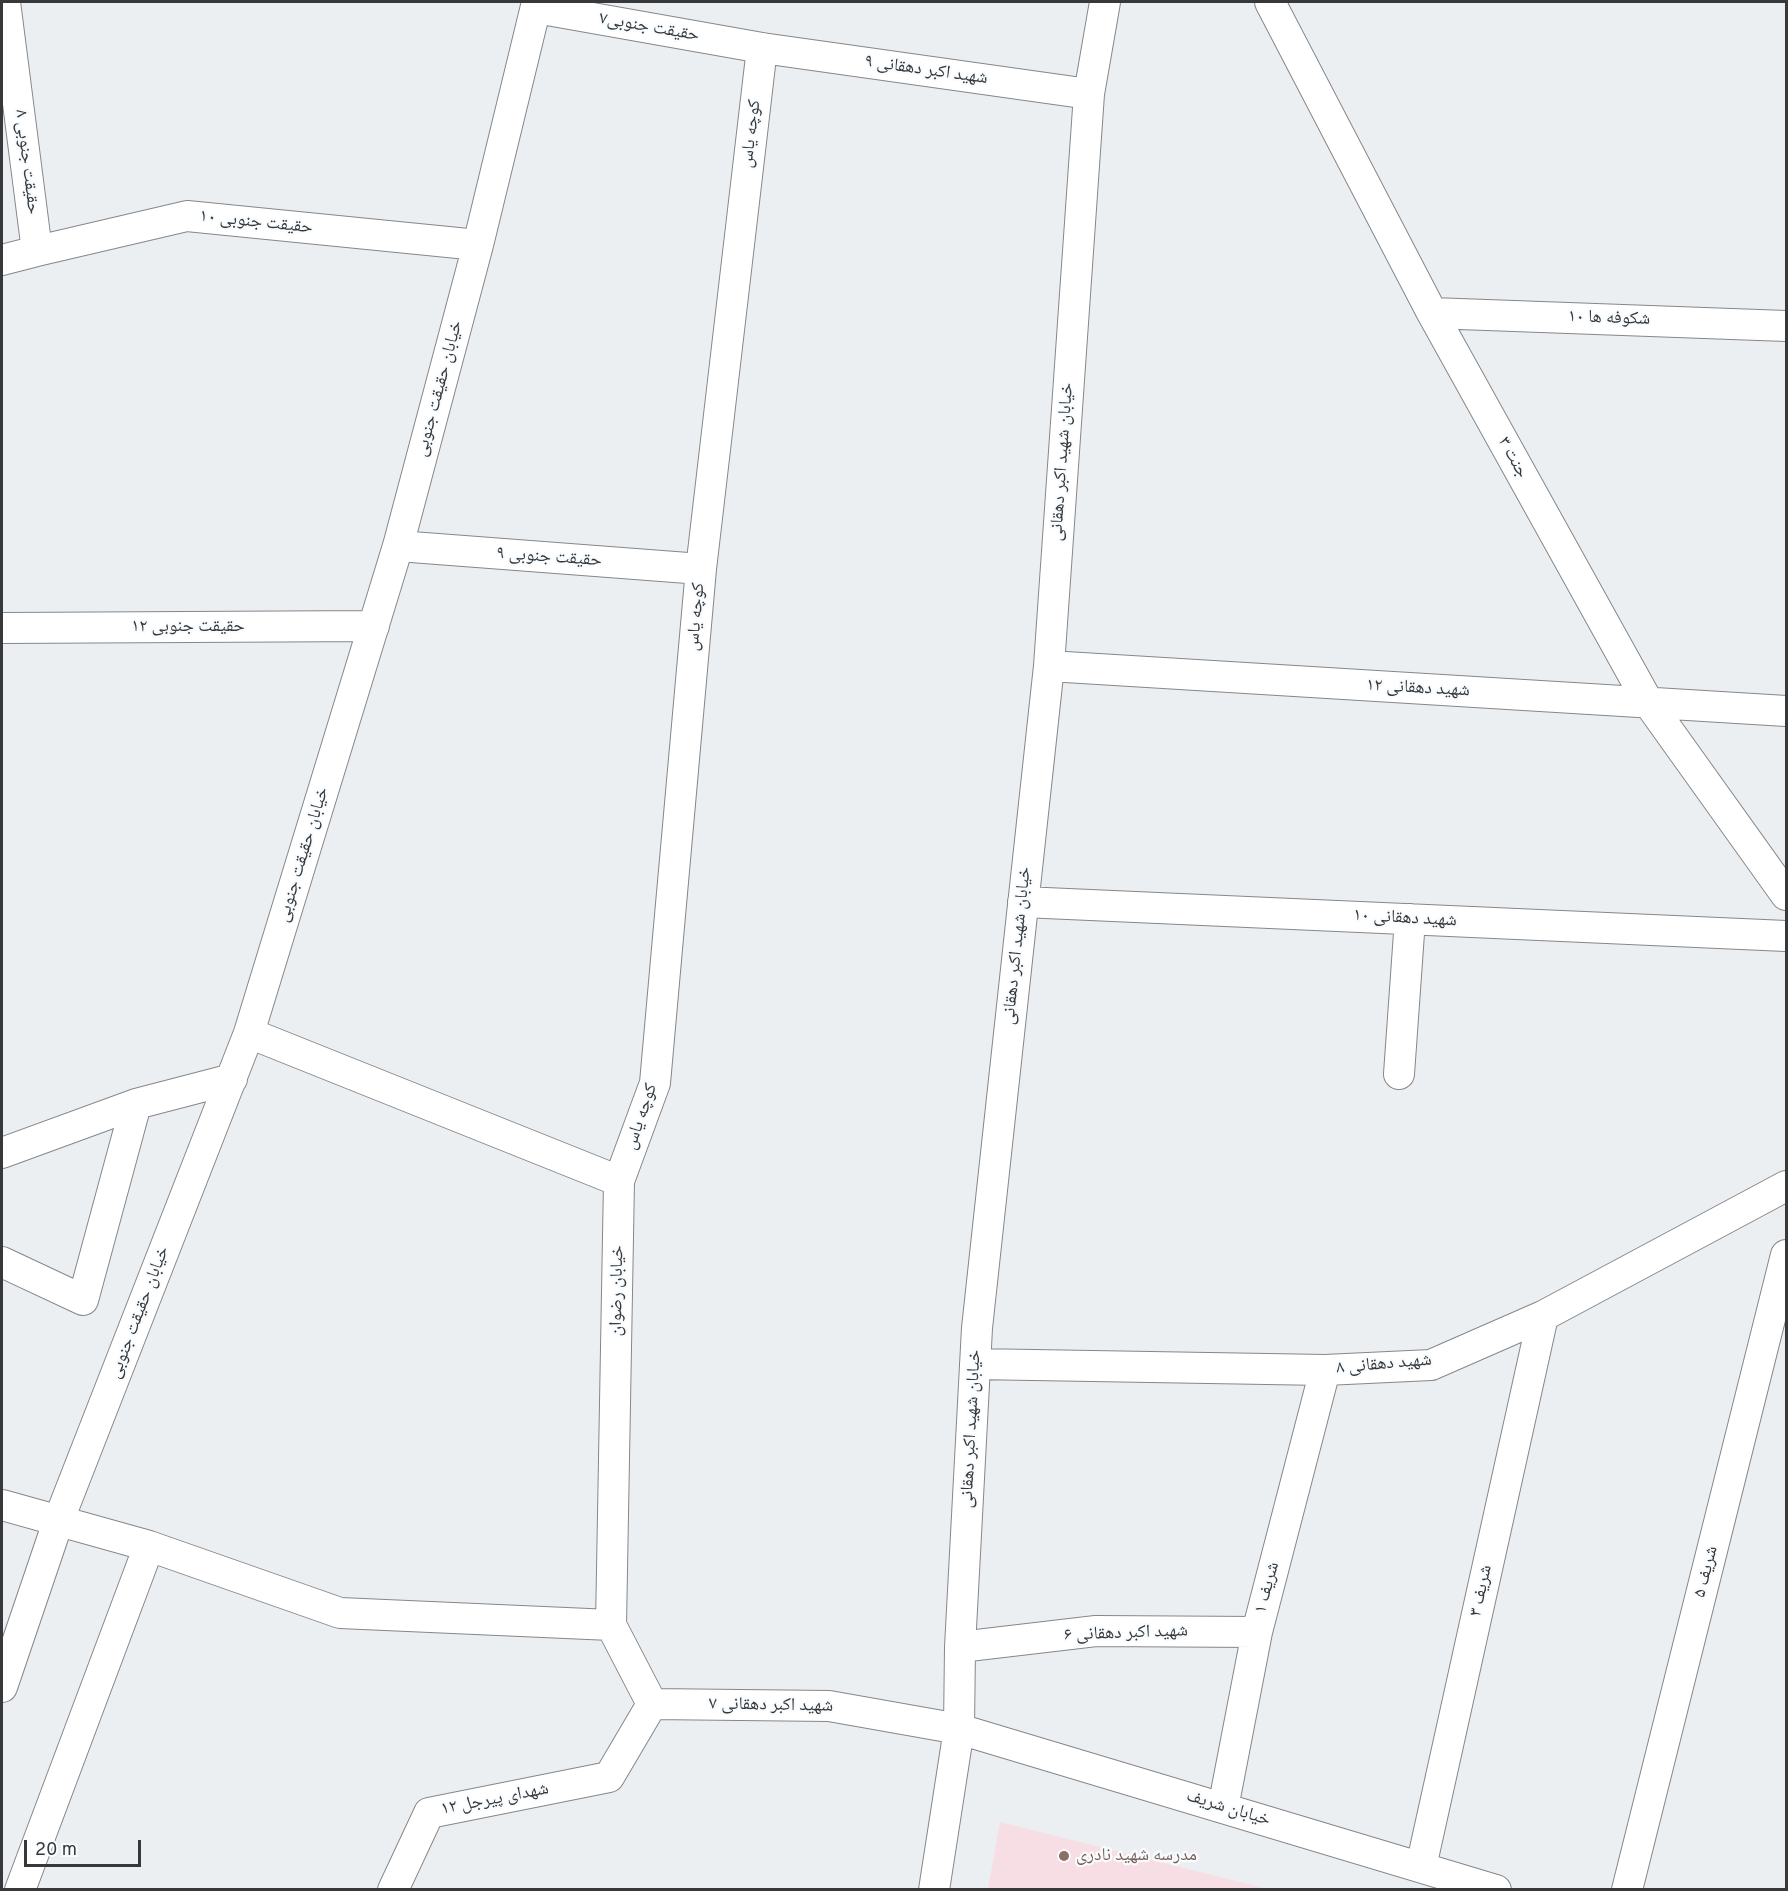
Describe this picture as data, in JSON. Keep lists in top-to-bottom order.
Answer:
{
  "streets": {
    "street": [
      "حقیقت جنوبی۷",
      "شهید اکبر دهقانی ۹",
      "کوچه یاس",
      "حقیقت جنوبی ۸",
      "حقیقت جنوبی ۱۰",
      "شکوفه ها ۱۰",
      "خیابان حقیقت جنوبی",
      "جنت ۳",
      "خیابان شهید اکبر دهقانی",
      "حقیقت جنوبی ۹",
      "حقیقت جنوبی ۱۲",
      "شهید دهقانی ۱۲",
      "شهید دهقانی ۱۰",
      "خیابان رضوان",
      "شهید دهقانی ۸",
      "شریف ۵",
      "شریف ۱",
      "شریف ۳",
      "شهید اکبر دهقانی ۶",
      "شهید اکبر دهقانی ۷",
      "شهدای پیرجل ۱۲",
      "خیابان شریف"
    ]
  },
  "crossings": [
    ["حقیقت جنوبی۷", "شهید اکبر دهقانی ۹"],
    ["حقیقت جنوبی۷", "کوچه یاس"],
    ["حقیقت جنوبی۷", "خیابان حقیقت جنوبی"],
    ["شهید اکبر دهقانی ۹", "کوچه یاس"],
    ["شهید اکبر دهقانی ۹", "خیابان شهید اکبر دهقانی"],
    ["کوچه یاس", "حقیقت جنوبی ۹"],
    ["کوچه یاس", "خیابان رضوان"],
    ["حقیقت جنوبی ۸", "حقیقت جنوبی ۱۰"],
    ["حقیقت جنوبی ۱۰", "خیابان حقیقت جنوبی"],
    ["شکوفه ها ۱۰", "جنت ۳"],
    ["خیابان حقیقت جنوبی", "حقیقت جنوبی ۹"],
    ["خیابان حقیقت جنوبی", "حقیقت جنوبی ۱۲"],
    ["جنت ۳", "شهید دهقانی ۱۲"],
    ["خیابان شهید اکبر دهقانی", "شهید دهقانی ۱۲"],
    ["خیابان شهید اکبر دهقانی", "شهید دهقانی ۱۰"],
    ["خیابان شهید اکبر دهقانی", "شهید دهقانی ۸"],
    ["خیابان شهید اکبر دهقانی", "شهید اکبر دهقانی ۶"],
    ["خیابان شهید اکبر دهقانی", "شهید اکبر دهقانی ۷"],
    ["خیابان شهید اکبر دهقانی", "خیابان شریف"],
    ["خیابان رضوان", "شهید اکبر دهقانی ۷"],
    ["خیابان رضوان", "شهدای پیرجل ۱۲"],
    ["شهید دهقانی ۸", "شریف ۱"],
    ["شهید دهقانی ۸", "شریف ۳"],
    ["شریف ۱", "شهید اکبر دهقانی ۶"],
    ["شریف ۱", "خیابان شریف"],
    ["شریف ۳", "خیابان شریف"],
    ["شهید اکبر دهقانی ۷", "شهدای پیرجل ۱۲"],
    ["شهید اکبر دهقانی ۷", "خیابان شریف"]
  ],
  "places": ["مدرسه شهید نادری"],
  "scale_bar": "20 m"
}
